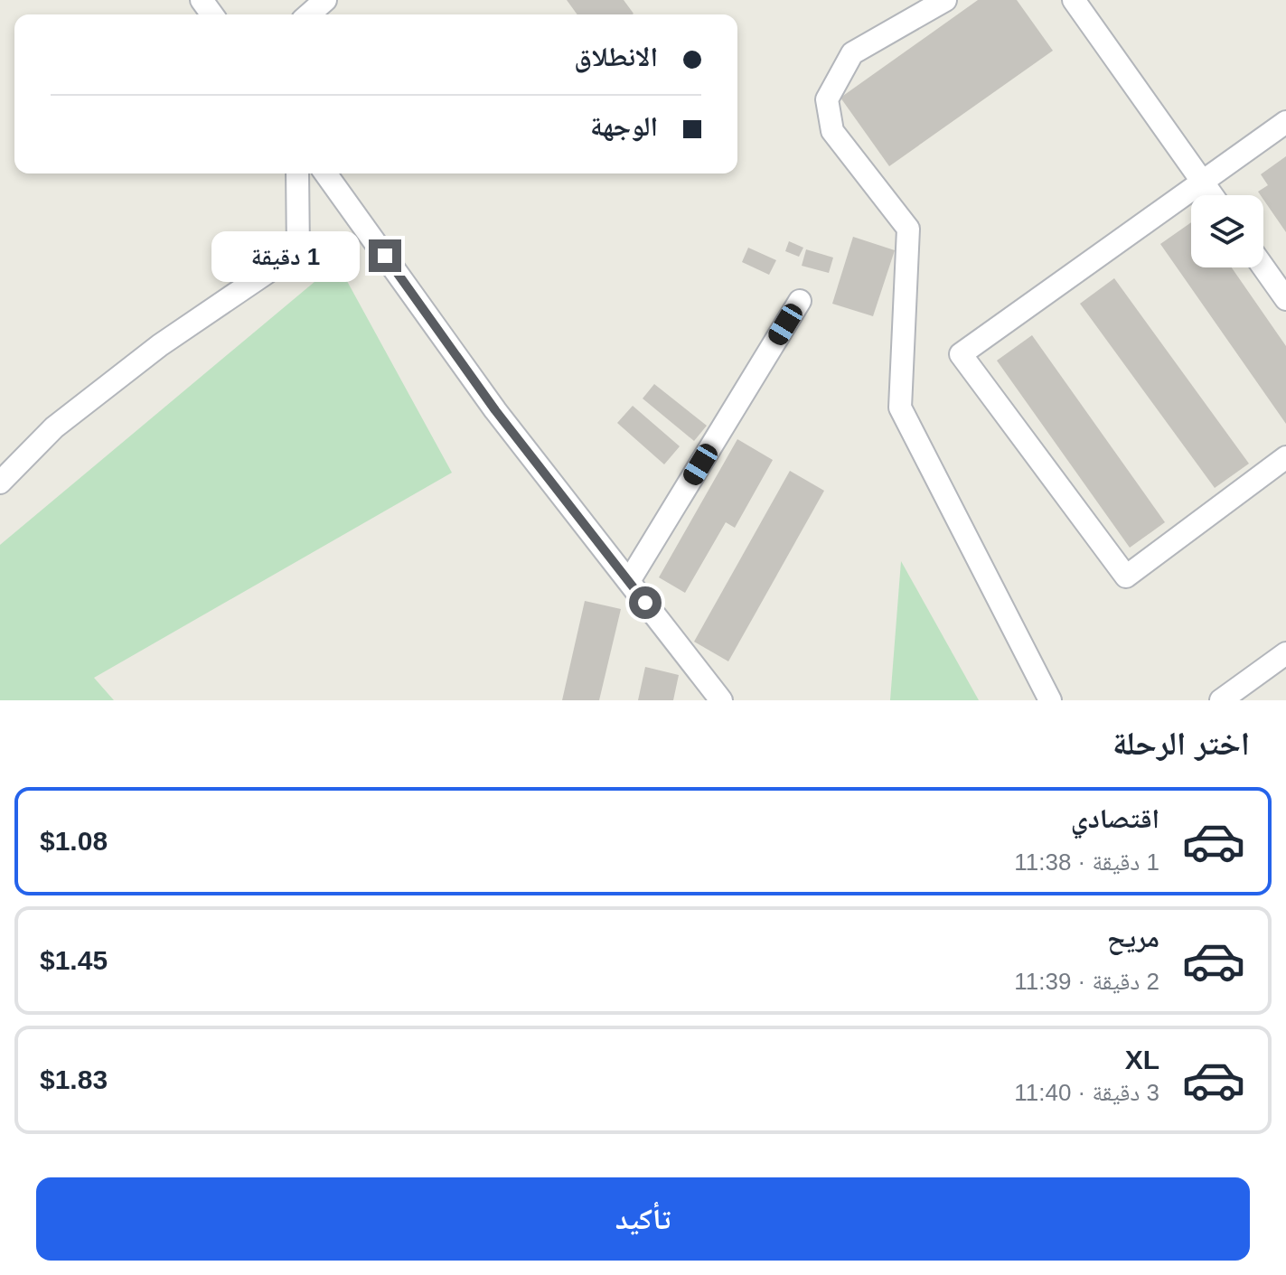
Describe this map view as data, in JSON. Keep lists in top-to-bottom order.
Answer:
{
  "page": {
    "banner": ["الانطلاق", "الوجهة"],
    "bubble": "1 دقيقة",
    "heading": "اختر الرحلة",
    "list": [
      {
        "name": "اقتصادي",
        "note": "1 دقيقة · 11:38",
        "value": "$1.08"
      },
      {
        "name": "مريح",
        "note": "2 دقيقة · 11:39",
        "value": "$1.45"
      },
      {
        "name": "XL",
        "note": "3 دقيقة · 11:40",
        "value": "$1.83"
      }
    ],
    "buttons": "تأكيد"
  }
}
